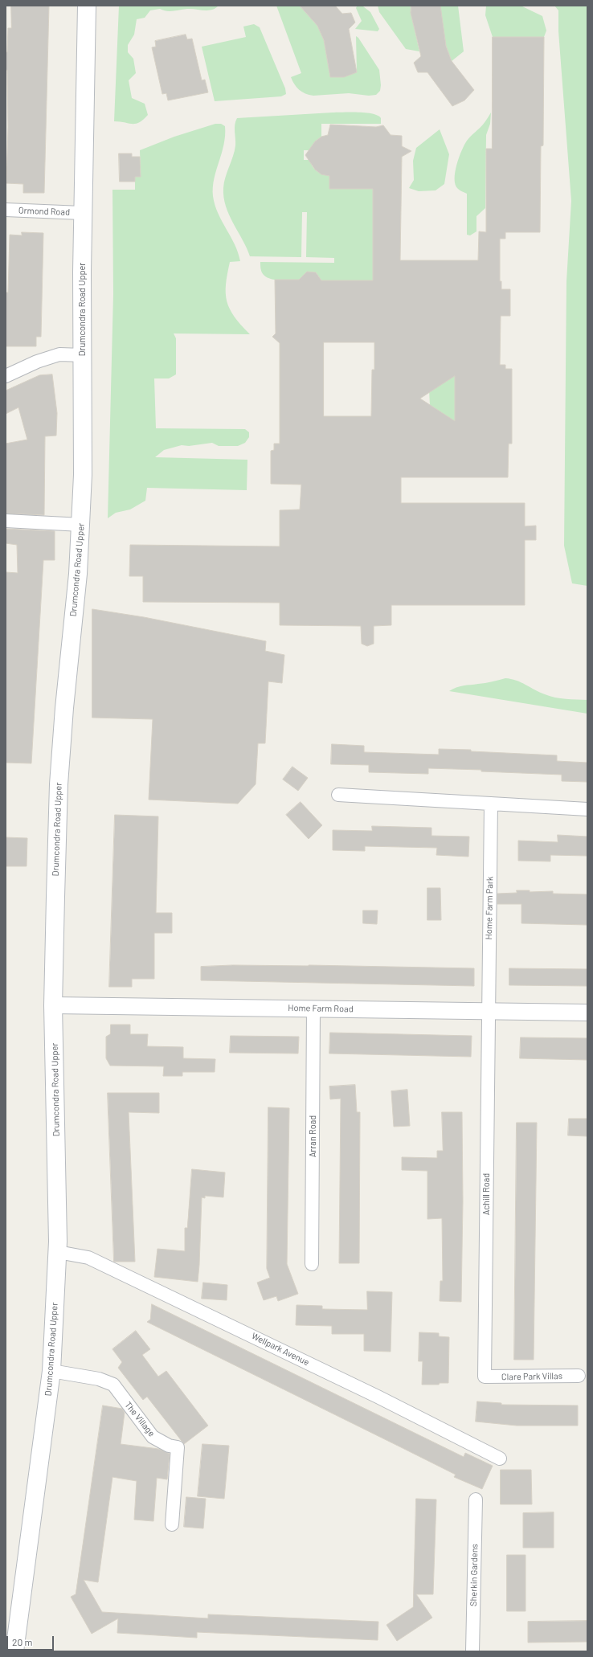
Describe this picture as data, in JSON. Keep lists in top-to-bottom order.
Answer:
{
  "streets": {
    "main road": ["Drumcondra Road Upper"],
    "street": [
      "Ormond Road",
      "Home Farm Park",
      "Home Farm Road",
      "Arran Road",
      "Achill Road",
      "Wellpark Avenue",
      "Clare Park Villas",
      "The Village",
      "Sherkin Gardens"
    ]
  },
  "crossings": [
    ["Ormond Road", "Drumcondra Road Upper"],
    ["Drumcondra Road Upper", "Home Farm Road"],
    ["Drumcondra Road Upper", "Wellpark Avenue"],
    ["Drumcondra Road Upper", "The Village"],
    ["Home Farm Park", "Home Farm Road"],
    ["Home Farm Park", "Achill Road"],
    ["Home Farm Road", "Arran Road"],
    ["Home Farm Road", "Achill Road"],
    ["Achill Road", "Clare Park Villas"]
  ],
  "scale_bar": "20 m"
}
